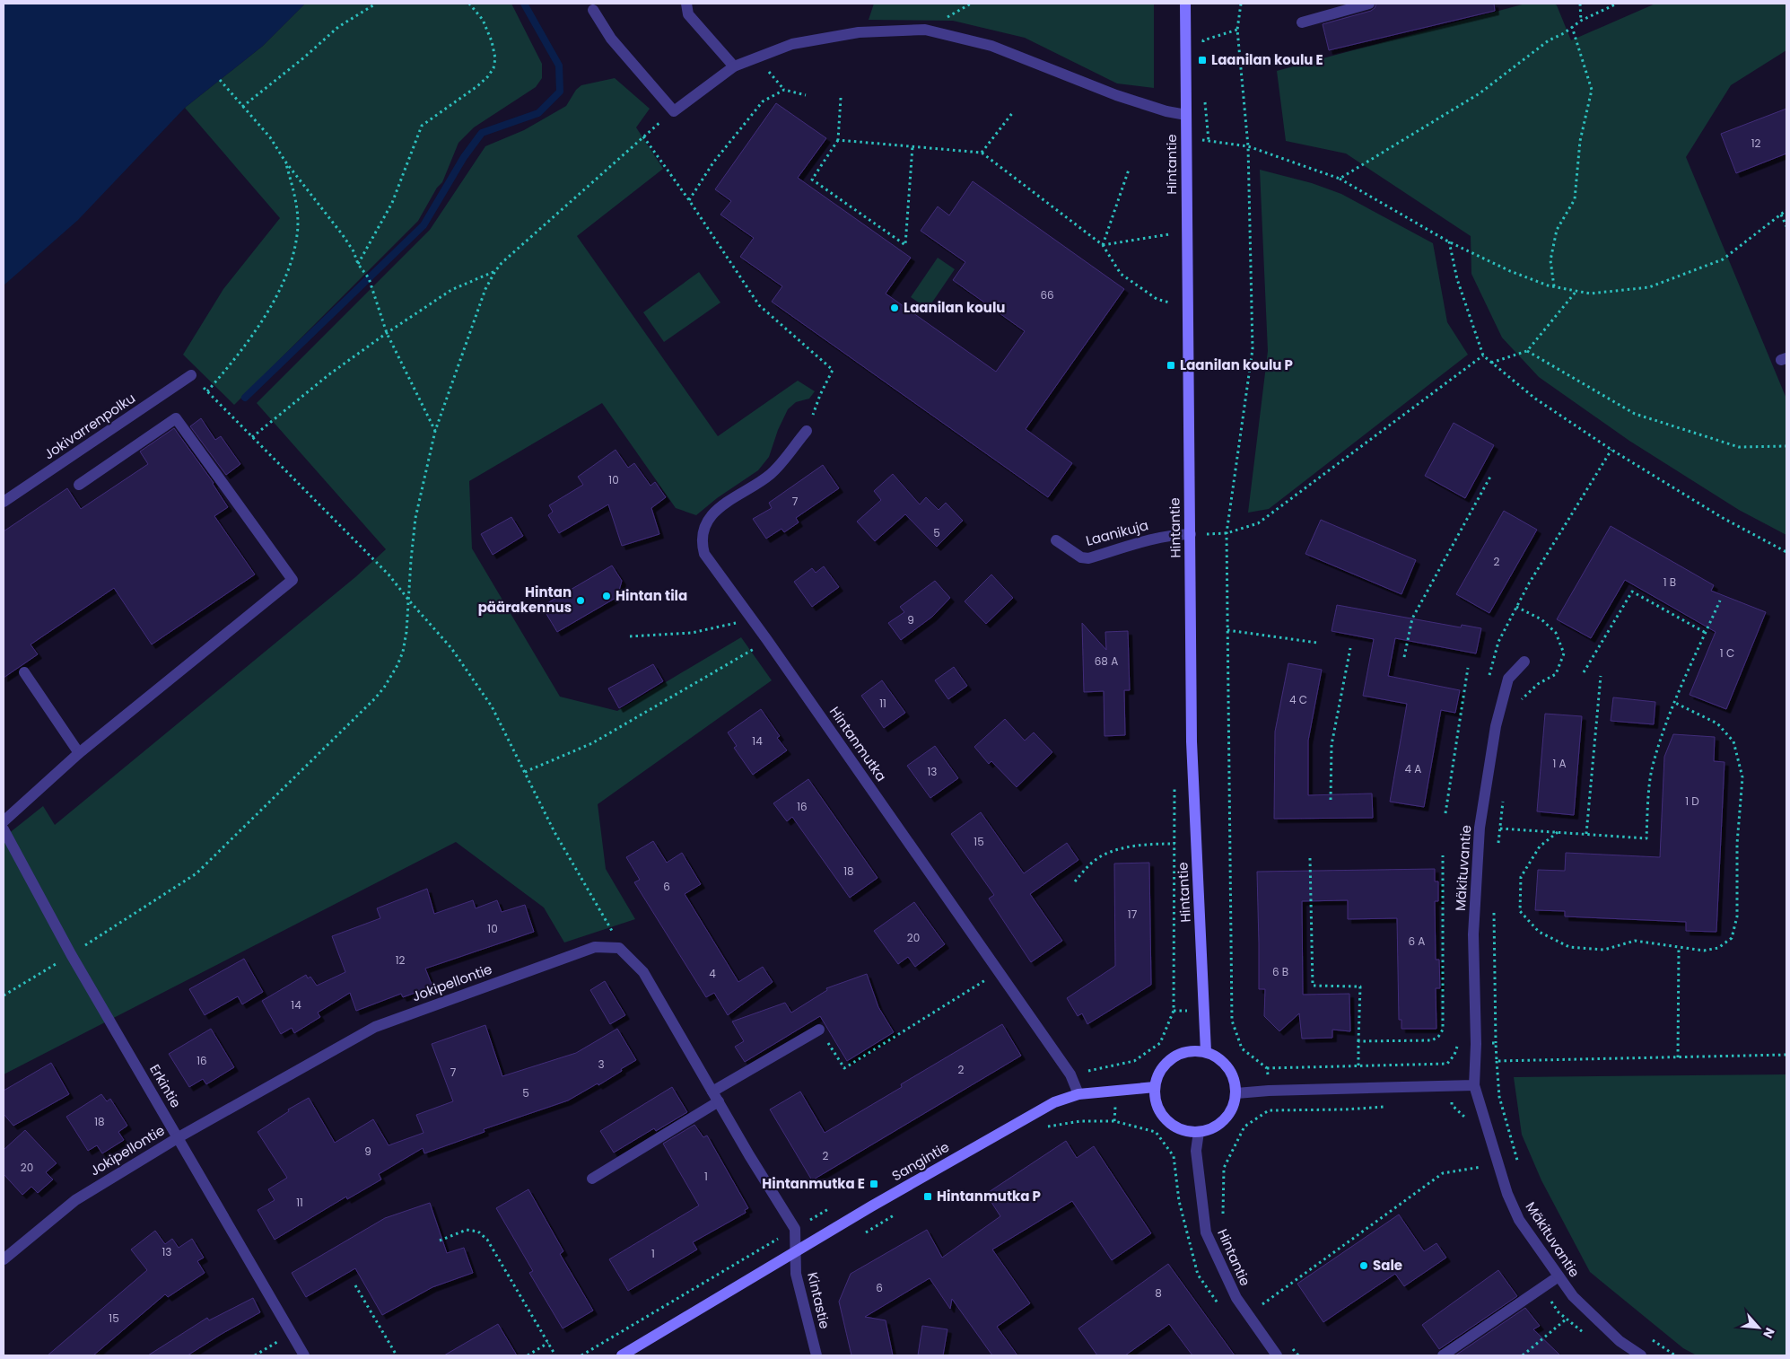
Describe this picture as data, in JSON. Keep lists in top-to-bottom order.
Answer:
{
  "streets": {
    "street": [
      "Hintantie",
      "Jokivarrenpolku",
      "Laanikuja",
      "Hintanmutka",
      "Mäkituvantie",
      "Jokipellontie",
      "Erkintie",
      "Sangintie",
      "Kintastie"
    ]
  },
  "crossings": [
    ["Hintantie", "Laanikuja"],
    ["Hintantie", "Sangintie"],
    ["Hintanmutka", "Sangintie"],
    ["Jokipellontie", "Erkintie"],
    ["Sangintie", "Kintastie"]
  ],
  "places": {
    "transit": [
      "Laanilan koulu E",
      "Laanilan koulu P",
      "Hintanmutka E",
      "Hintanmutka P"
    ],
    "other": [
      "Laanilan koulu",
      "Hintan tila",
      "Hintan päärakennus",
      "Sale"
    ]
  },
  "house_numbers": [
    "12",
    "66",
    "10",
    "7",
    "5",
    "2",
    "1 B",
    "9",
    "1 C",
    "68 A",
    "4 C",
    "11",
    "14",
    "1 A",
    "4 A",
    "13",
    "1 D",
    "16",
    "15",
    "18",
    "6",
    "17",
    "10",
    "20",
    "6 A",
    "12",
    "6 B",
    "4",
    "14",
    "16",
    "3",
    "2",
    "7",
    "5",
    "18",
    "9",
    "2",
    "20",
    "1",
    "11",
    "13",
    "1",
    "6",
    "8",
    "15"
  ],
  "north": "bottom right"
}
